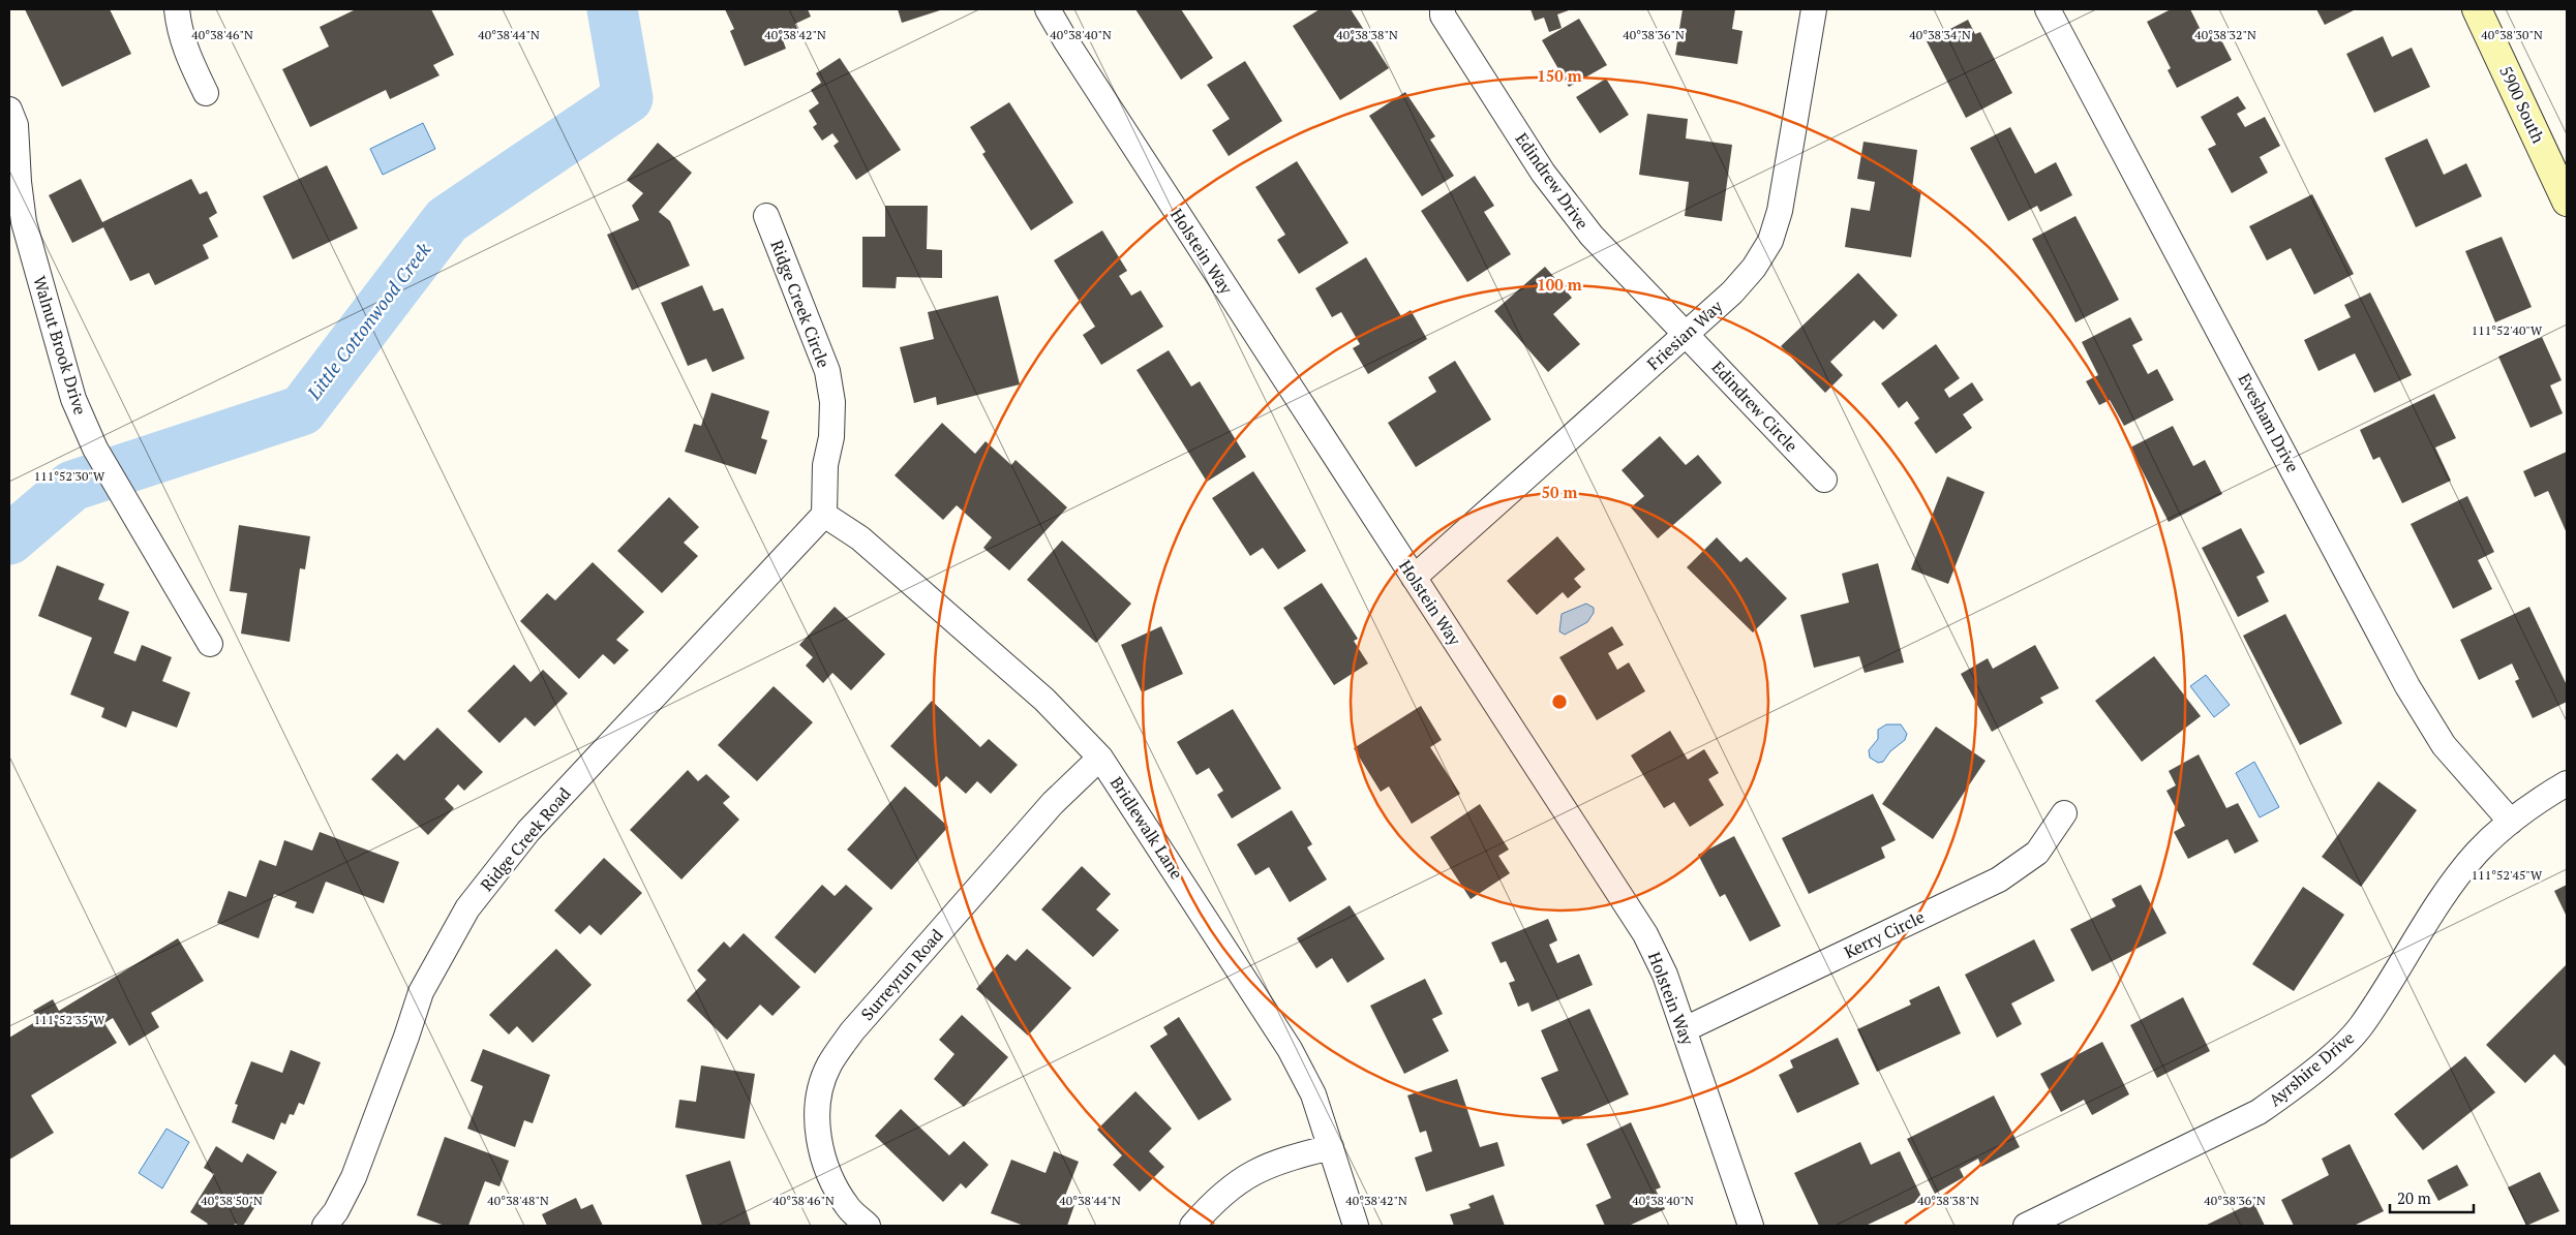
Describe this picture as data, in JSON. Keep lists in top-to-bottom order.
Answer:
{
  "streets": {
    "main road": ["5900 South"],
    "street": [
      "Edindrew Drive",
      "Holstein Way",
      "Ridge Creek Circle",
      "Friesian Way",
      "Walnut Brook Drive",
      "Edindrew Circle",
      "Evesham Drive",
      "Bridlewalk Lane",
      "Ridge Creek Road",
      "Kerry Circle",
      "Surreyrun Road",
      "Ayrshire Drive"
    ]
  },
  "crossings": [
    ["Edindrew Drive", "Friesian Way"],
    ["Edindrew Drive", "Edindrew Circle"],
    ["Holstein Way", "Friesian Way"],
    ["Holstein Way", "Kerry Circle"],
    ["Ridge Creek Circle", "Bridlewalk Lane"],
    ["Ridge Creek Circle", "Ridge Creek Road"],
    ["Friesian Way", "Edindrew Circle"],
    ["Evesham Drive", "Ayrshire Drive"],
    ["Bridlewalk Lane", "Ridge Creek Road"],
    ["Bridlewalk Lane", "Surreyrun Road"]
  ],
  "water": ["Little Cottonwood Creek"],
  "scale_bar": "20 m",
  "coordinates": [
    "40°38'46\"N",
    "40°38'44\"N",
    "40°38'42\"N",
    "40°38'40\"N",
    "40°38'38\"N",
    "40°38'36\"N",
    "40°38'34\"N",
    "40°38'30\"N",
    "40°38'32\"N",
    "111°52'40\"W",
    "111°52'30\"W",
    "111°52'45\"W",
    "111°52'35\"W",
    "40°38'50\"N",
    "40°38'48\"N"
  ],
  "rings": ["150 m", "100 m", "50 m"]
}
